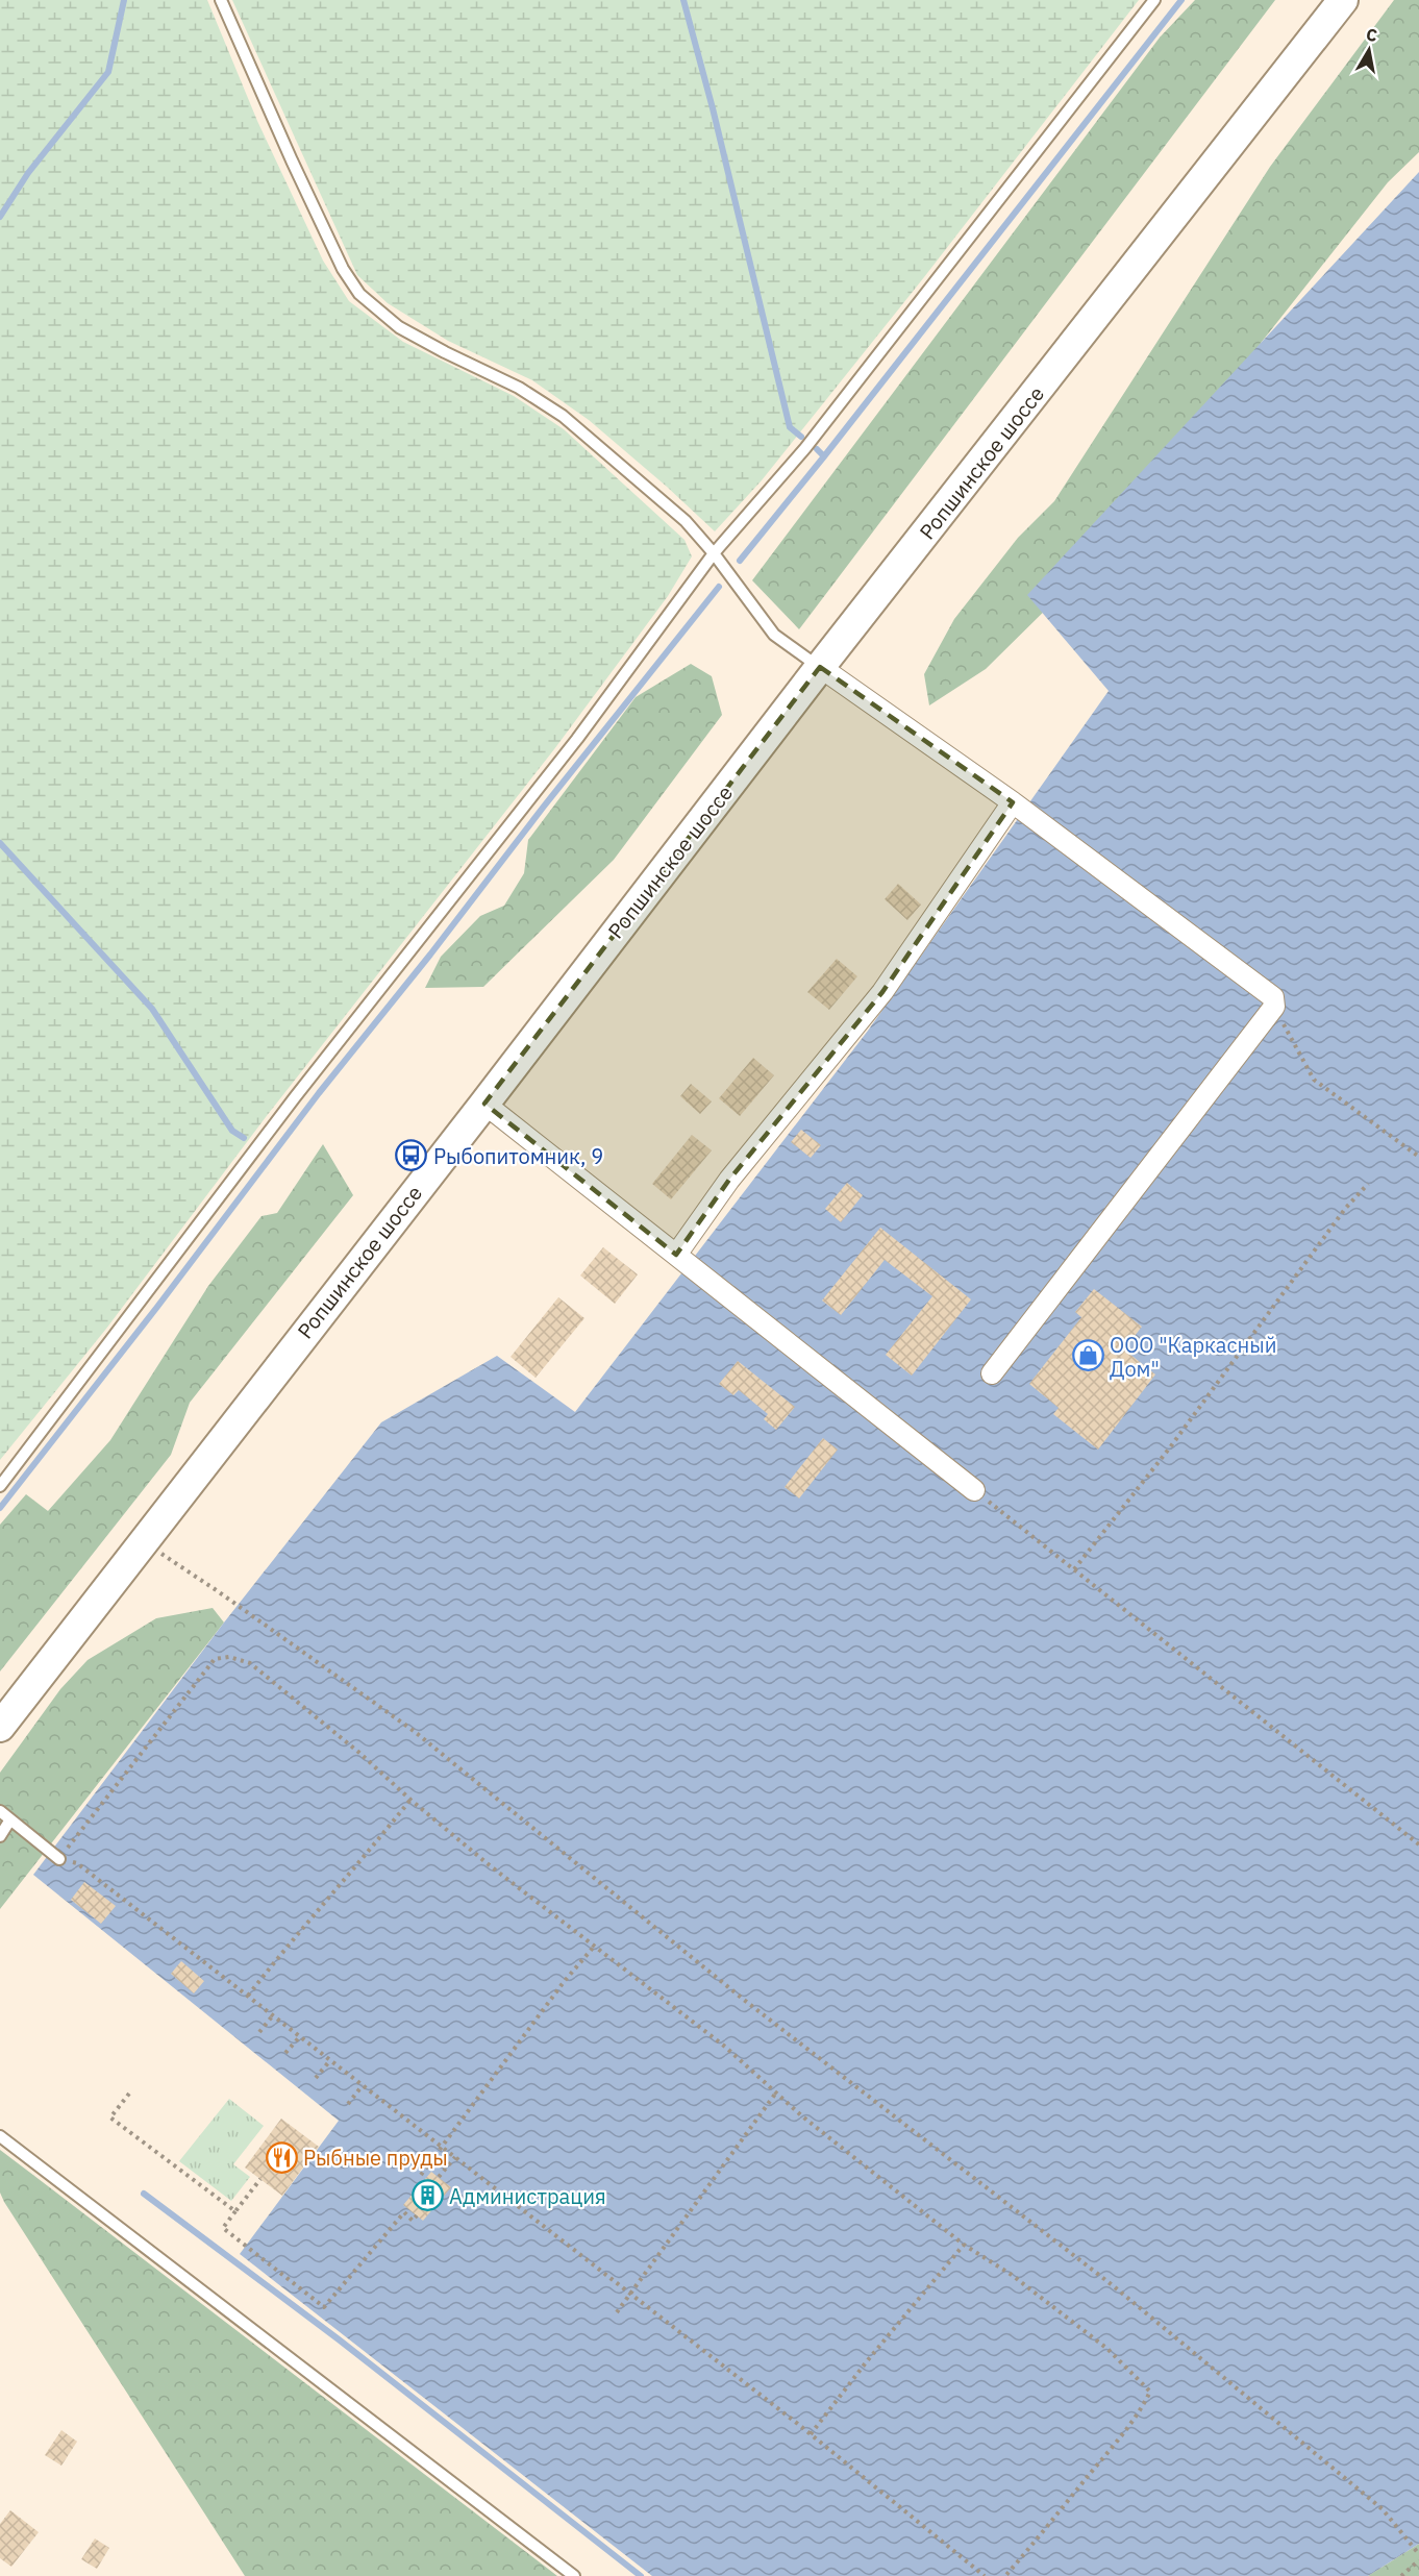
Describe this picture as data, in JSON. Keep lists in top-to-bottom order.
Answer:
{
  "streets": {
    "main road": ["Ропшинское шоссе"]
  },
  "places": {
    "bus stop": ["Рыбопитомник, 9"],
    "shop": ["ООО \"Каркасный Дом\""],
    "restaurant": ["Рыбные пруды"],
    "building": ["Администрация"]
  },
  "north": "top"
}
